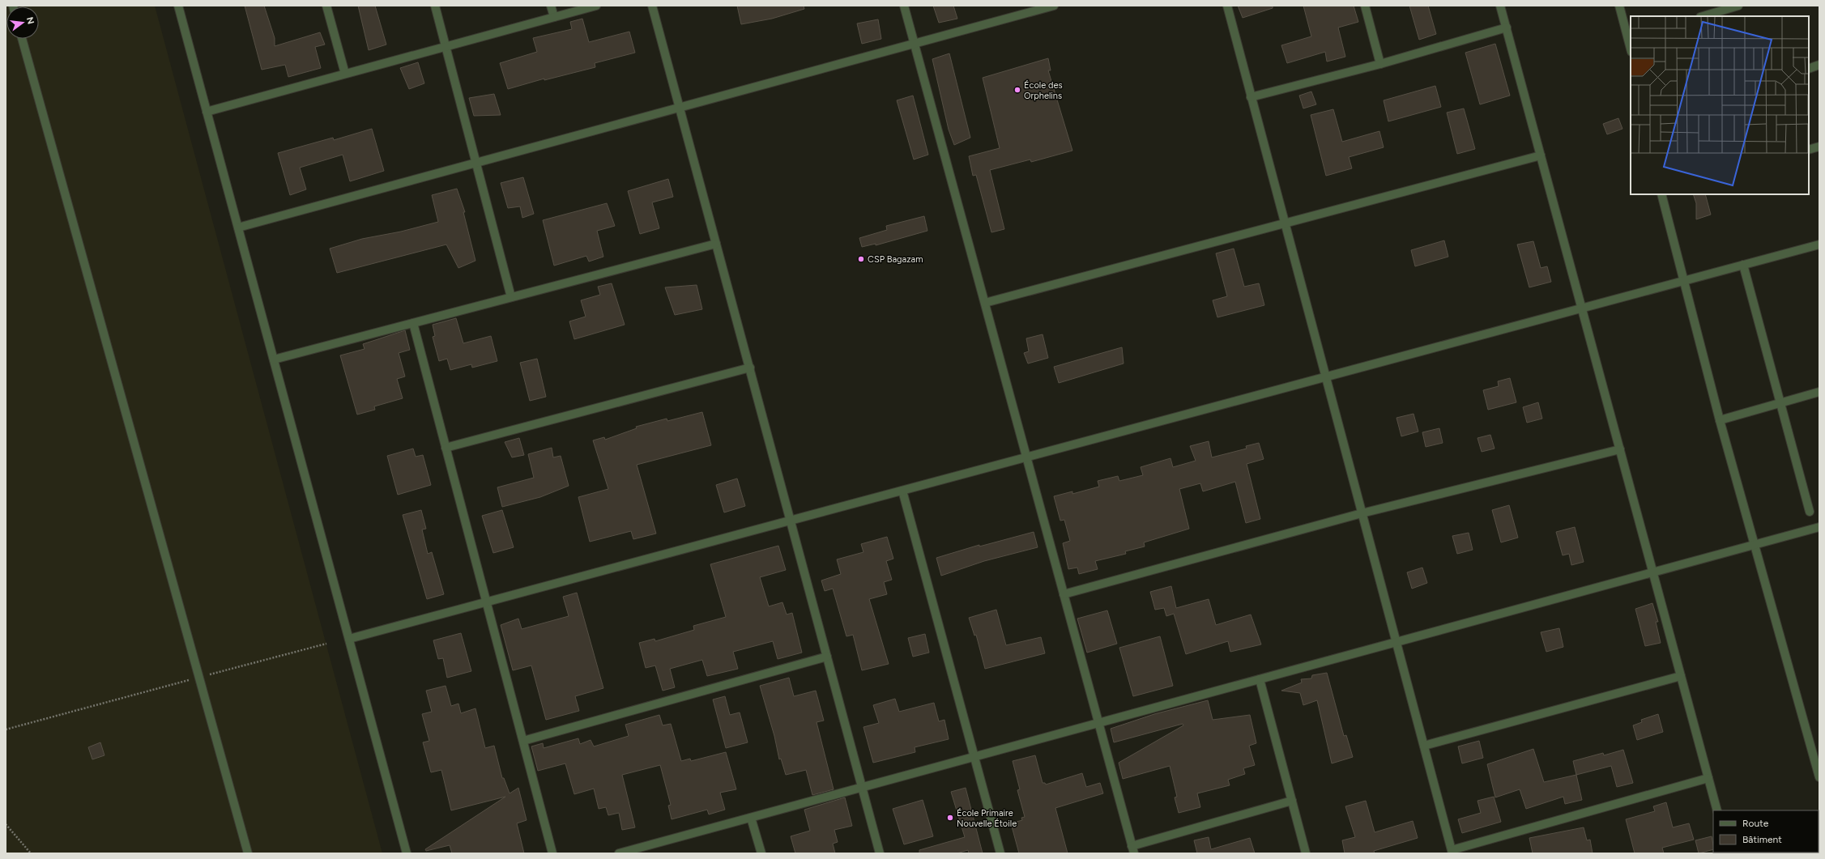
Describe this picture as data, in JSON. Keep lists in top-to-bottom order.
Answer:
{
  "places": ["École des Orphelins", "CSP Bagazam", "École Primaire Nouvelle Étoile"],
  "legend": ["Route", "Bâtiment"],
  "north": "right"
}
